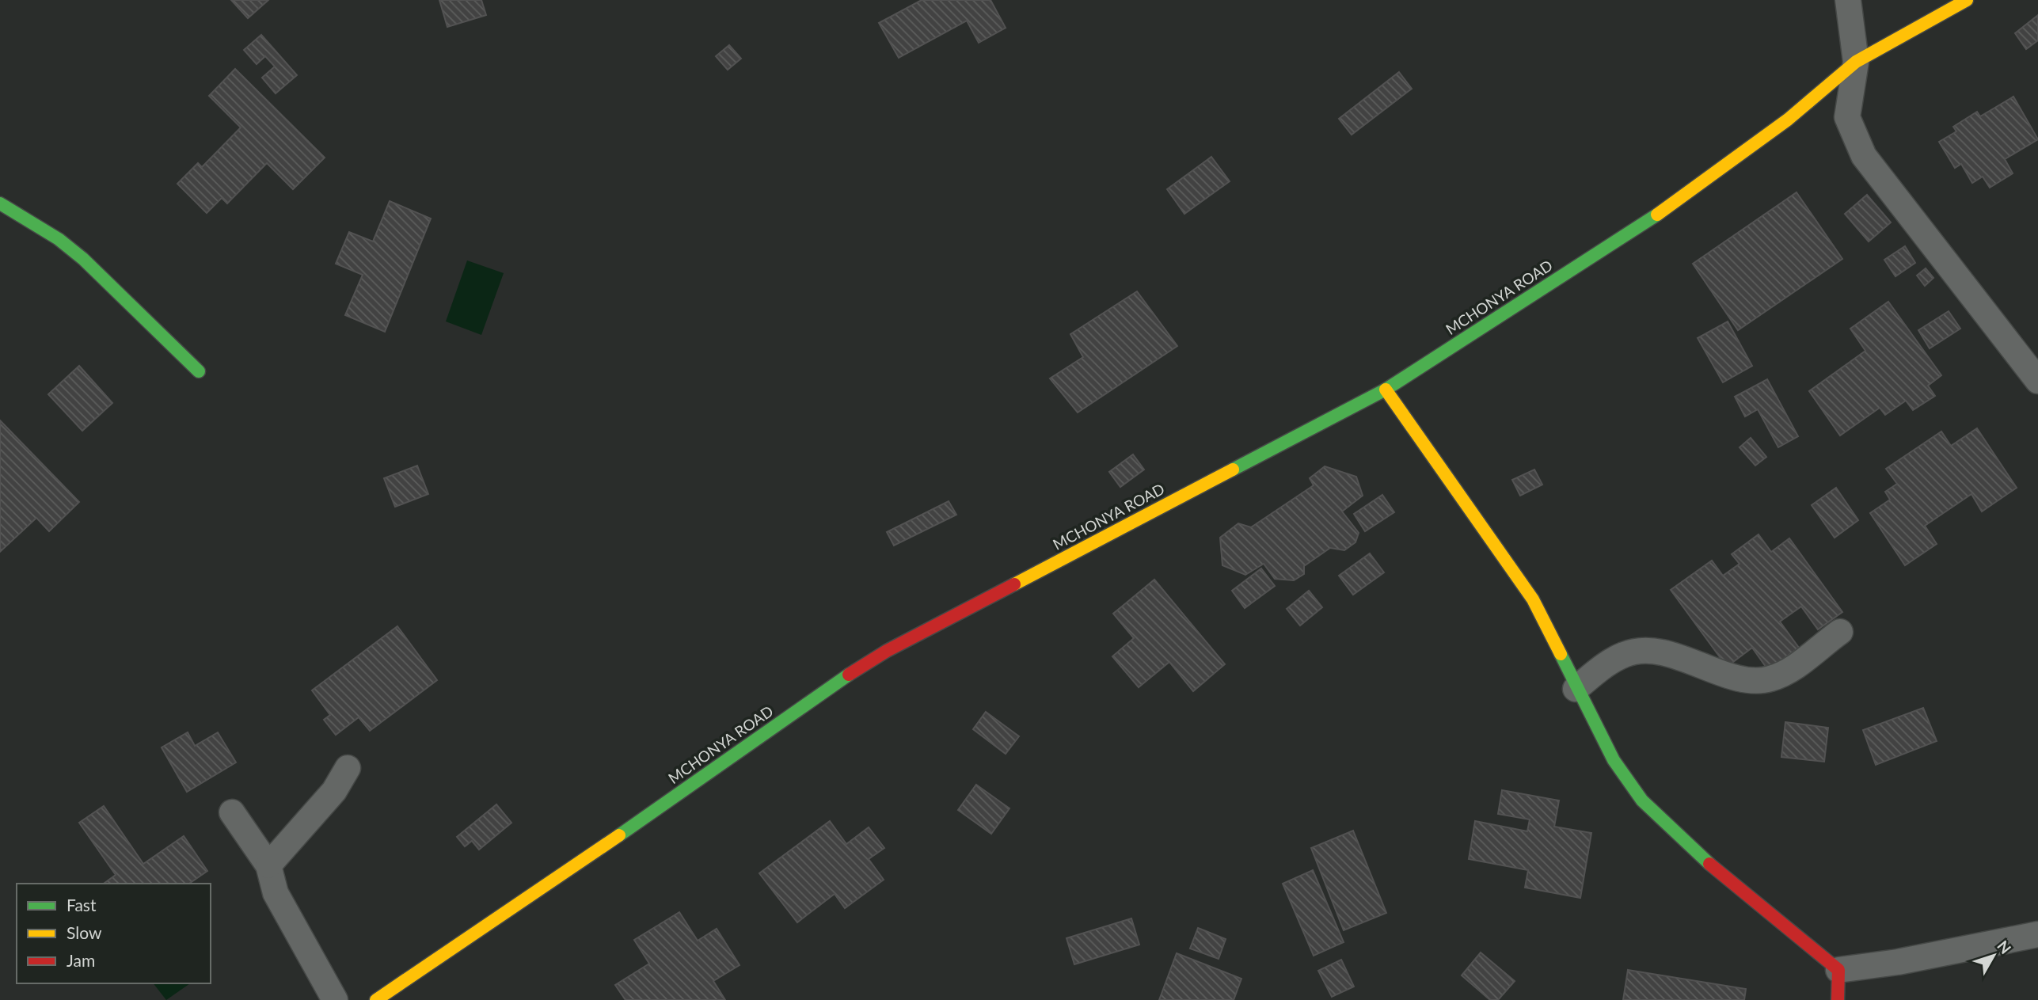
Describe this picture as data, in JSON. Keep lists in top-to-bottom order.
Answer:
{
  "streets": {
    "street": ["MCHONYA ROAD"]
  },
  "legend": ["Fast", "Slow", "Jam"],
  "north": "top right"
}
